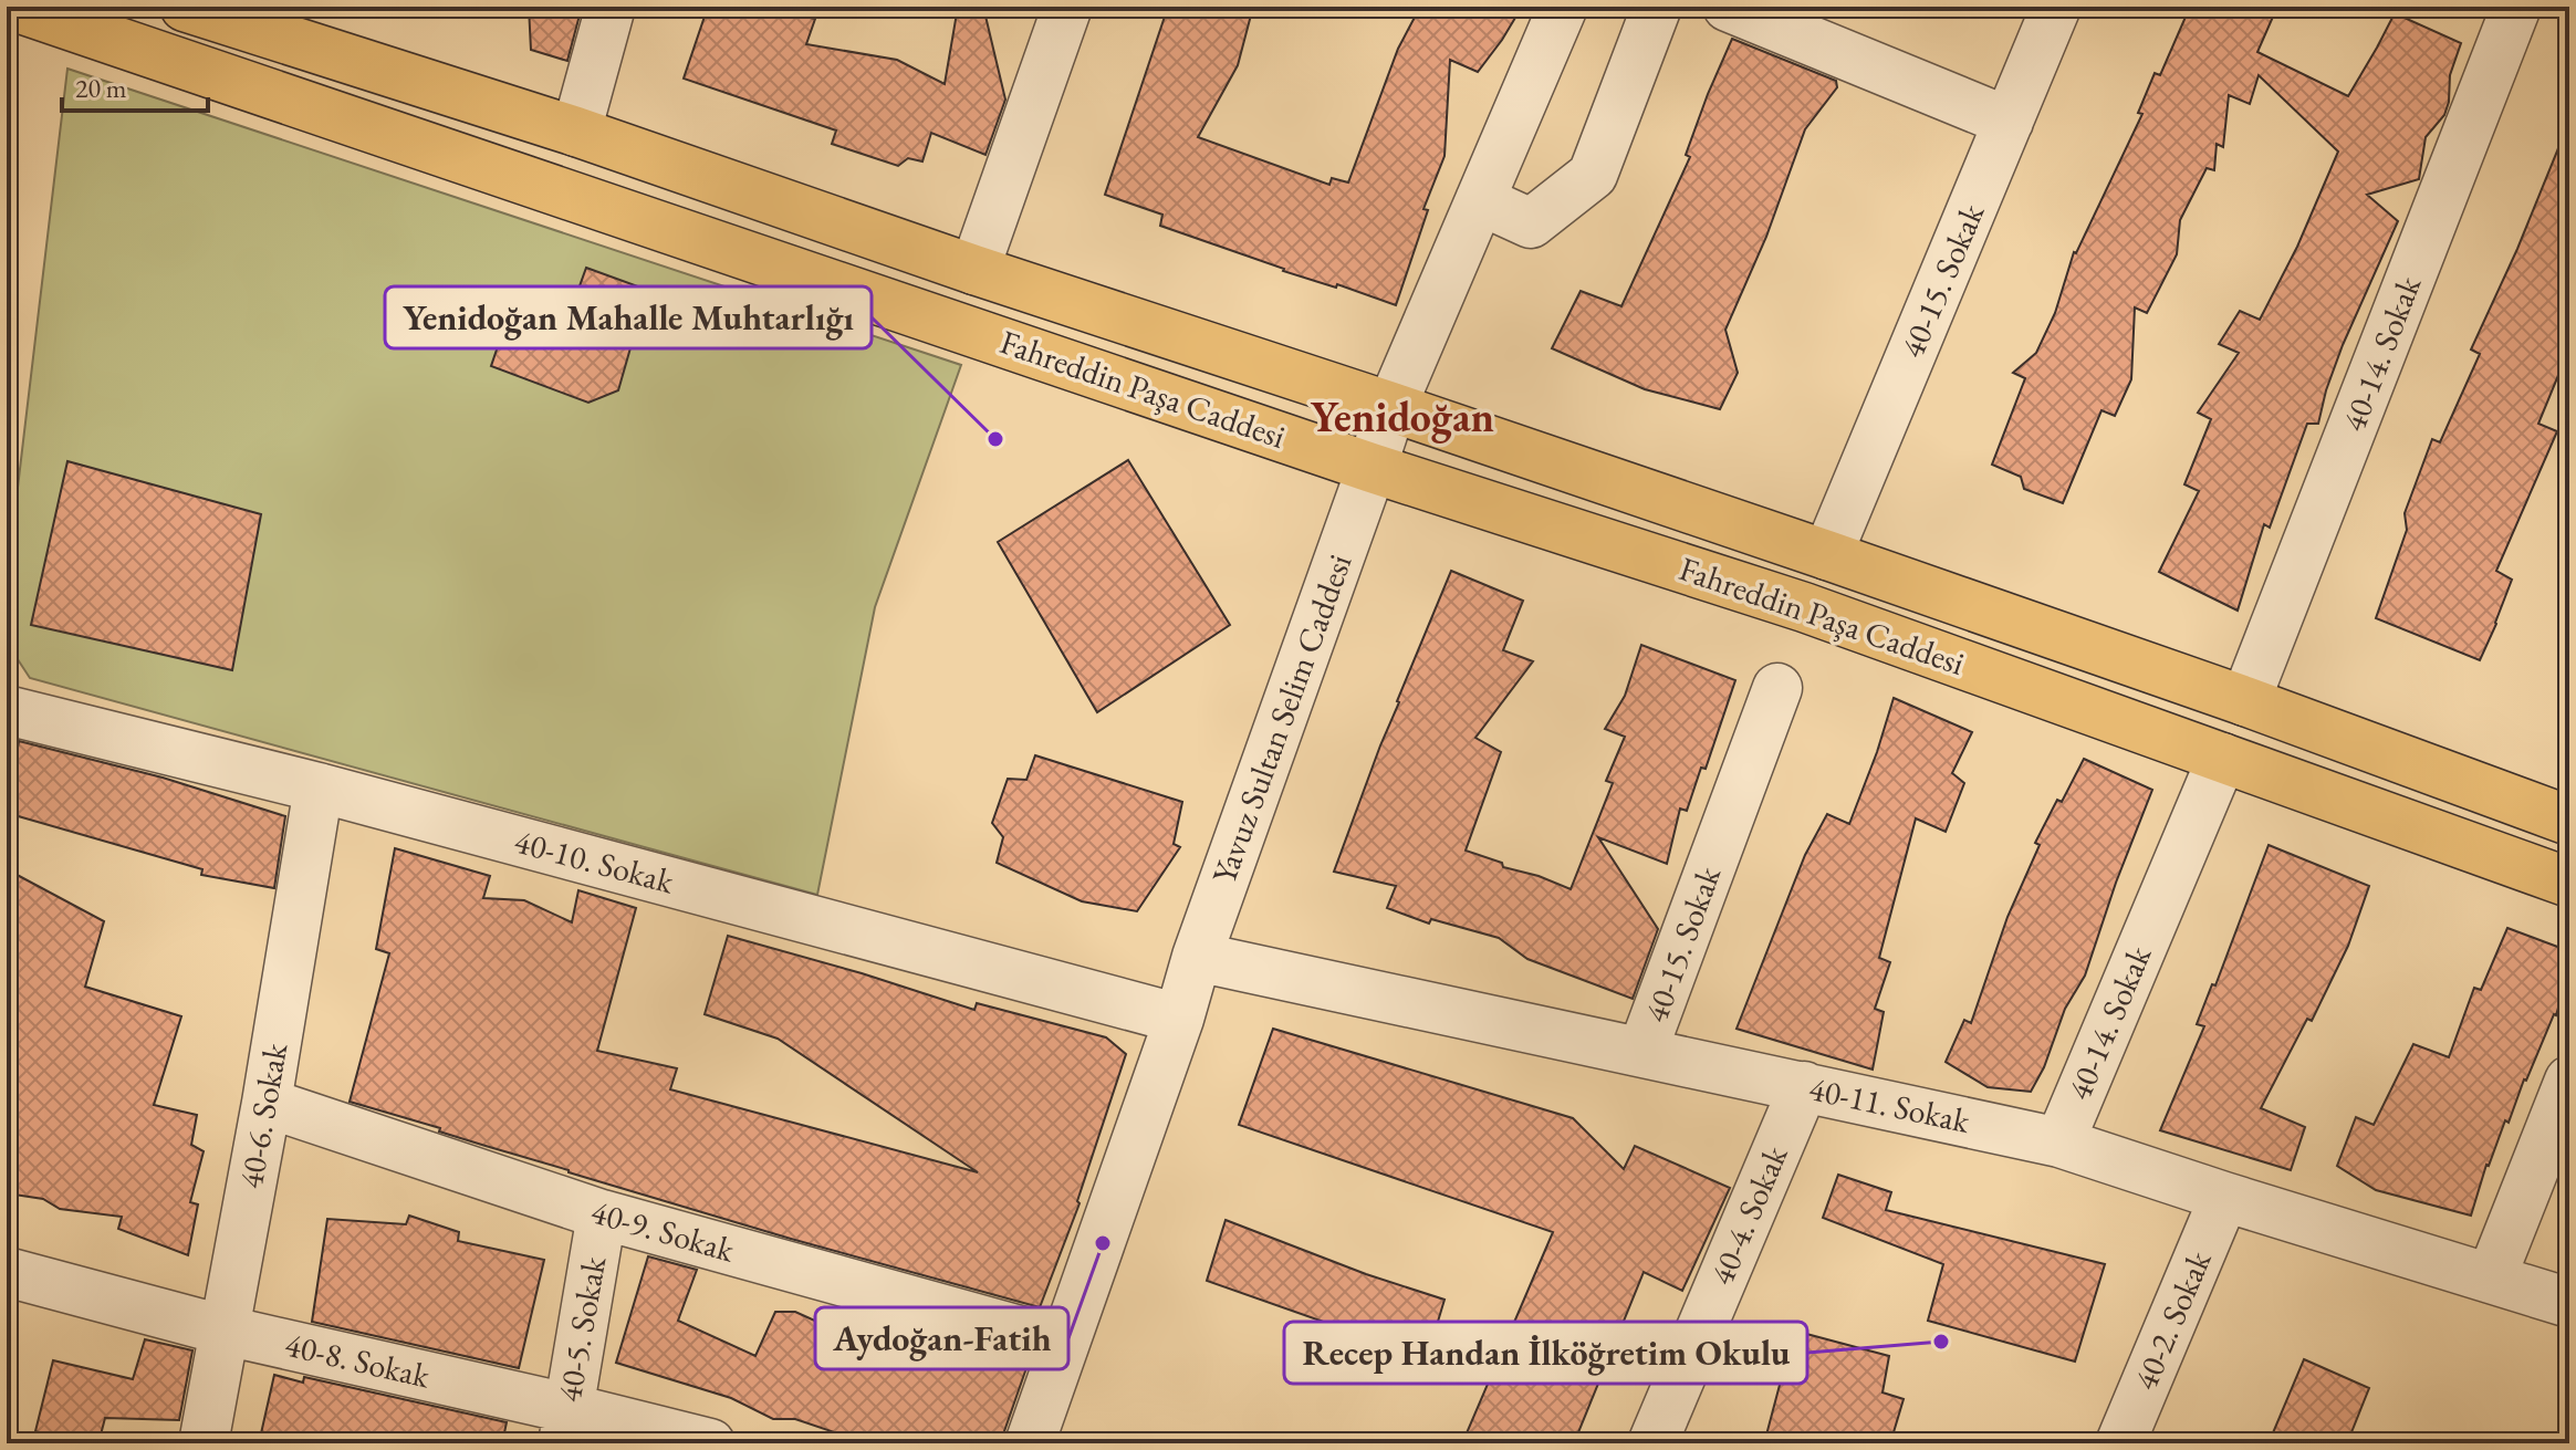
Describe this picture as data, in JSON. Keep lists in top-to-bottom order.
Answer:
{
  "streets": {
    "main road": ["Fahreddin Paşa Caddesi"],
    "street": [
      "40-15. Sokak",
      "40-14. Sokak",
      "Yavuz Sultan Selim Caddesi",
      "40-10. Sokak",
      "40-11. Sokak",
      "40-6. Sokak",
      "40-4. Sokak",
      "40-9. Sokak",
      "40-2. Sokak",
      "40-5. Sokak",
      "40-8. Sokak"
    ]
  },
  "crossings": [
    ["40-15. Sokak", "Fahreddin Paşa Caddesi"],
    ["40-15. Sokak", "40-11. Sokak"],
    ["40-14. Sokak", "Fahreddin Paşa Caddesi"],
    ["40-14. Sokak", "40-11. Sokak"],
    ["Fahreddin Paşa Caddesi", "Yavuz Sultan Selim Caddesi"],
    ["Yavuz Sultan Selim Caddesi", "40-10. Sokak"],
    ["Yavuz Sultan Selim Caddesi", "40-11. Sokak"],
    ["Yavuz Sultan Selim Caddesi", "40-9. Sokak"],
    ["40-10. Sokak", "40-6. Sokak"],
    ["40-11. Sokak", "40-4. Sokak"],
    ["40-11. Sokak", "40-2. Sokak"],
    ["40-6. Sokak", "40-9. Sokak"],
    ["40-6. Sokak", "40-8. Sokak"],
    ["40-9. Sokak", "40-5. Sokak"],
    ["40-5. Sokak", "40-8. Sokak"]
  ],
  "districts": ["Yenidoğan"],
  "places": ["Yenidoğan Mahalle Muhtarlığı", "Aydoğan-Fatih", "Recep Handan İlköğretim Okulu"],
  "scale_bar": "20 m"
}
